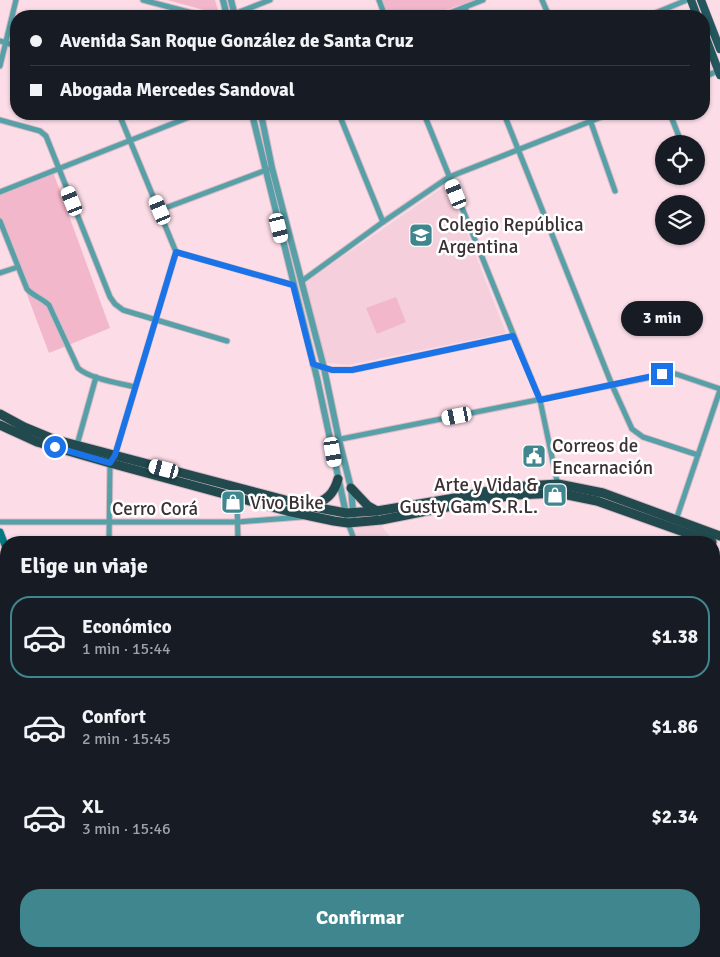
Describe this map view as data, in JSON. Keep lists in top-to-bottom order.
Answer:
{
  "streets": {
    "street": ["Cerro Corá"]
  },
  "places": {
    "school or university": ["Colegio República Argentina"],
    "public building": ["Correos de Encarnación"],
    "shop": ["Arte y Vida & Gusty Gam S.R.L.", "Vivo Bike"]
  },
  "page": {
    "banner": ["Avenida San Roque González de Santa Cruz", "Abogada Mercedes Sandoval"],
    "bubble": "3 min",
    "heading": "Elige un viaje",
    "list": [
      {
        "name": "Económico",
        "note": "1 min · 15:44",
        "value": "$1.38"
      },
      {
        "name": "Confort",
        "note": "2 min · 15:45",
        "value": "$1.86"
      },
      {
        "name": "XL",
        "note": "3 min · 15:46",
        "value": "$2.34"
      }
    ],
    "buttons": "Confirmar"
  }
}
